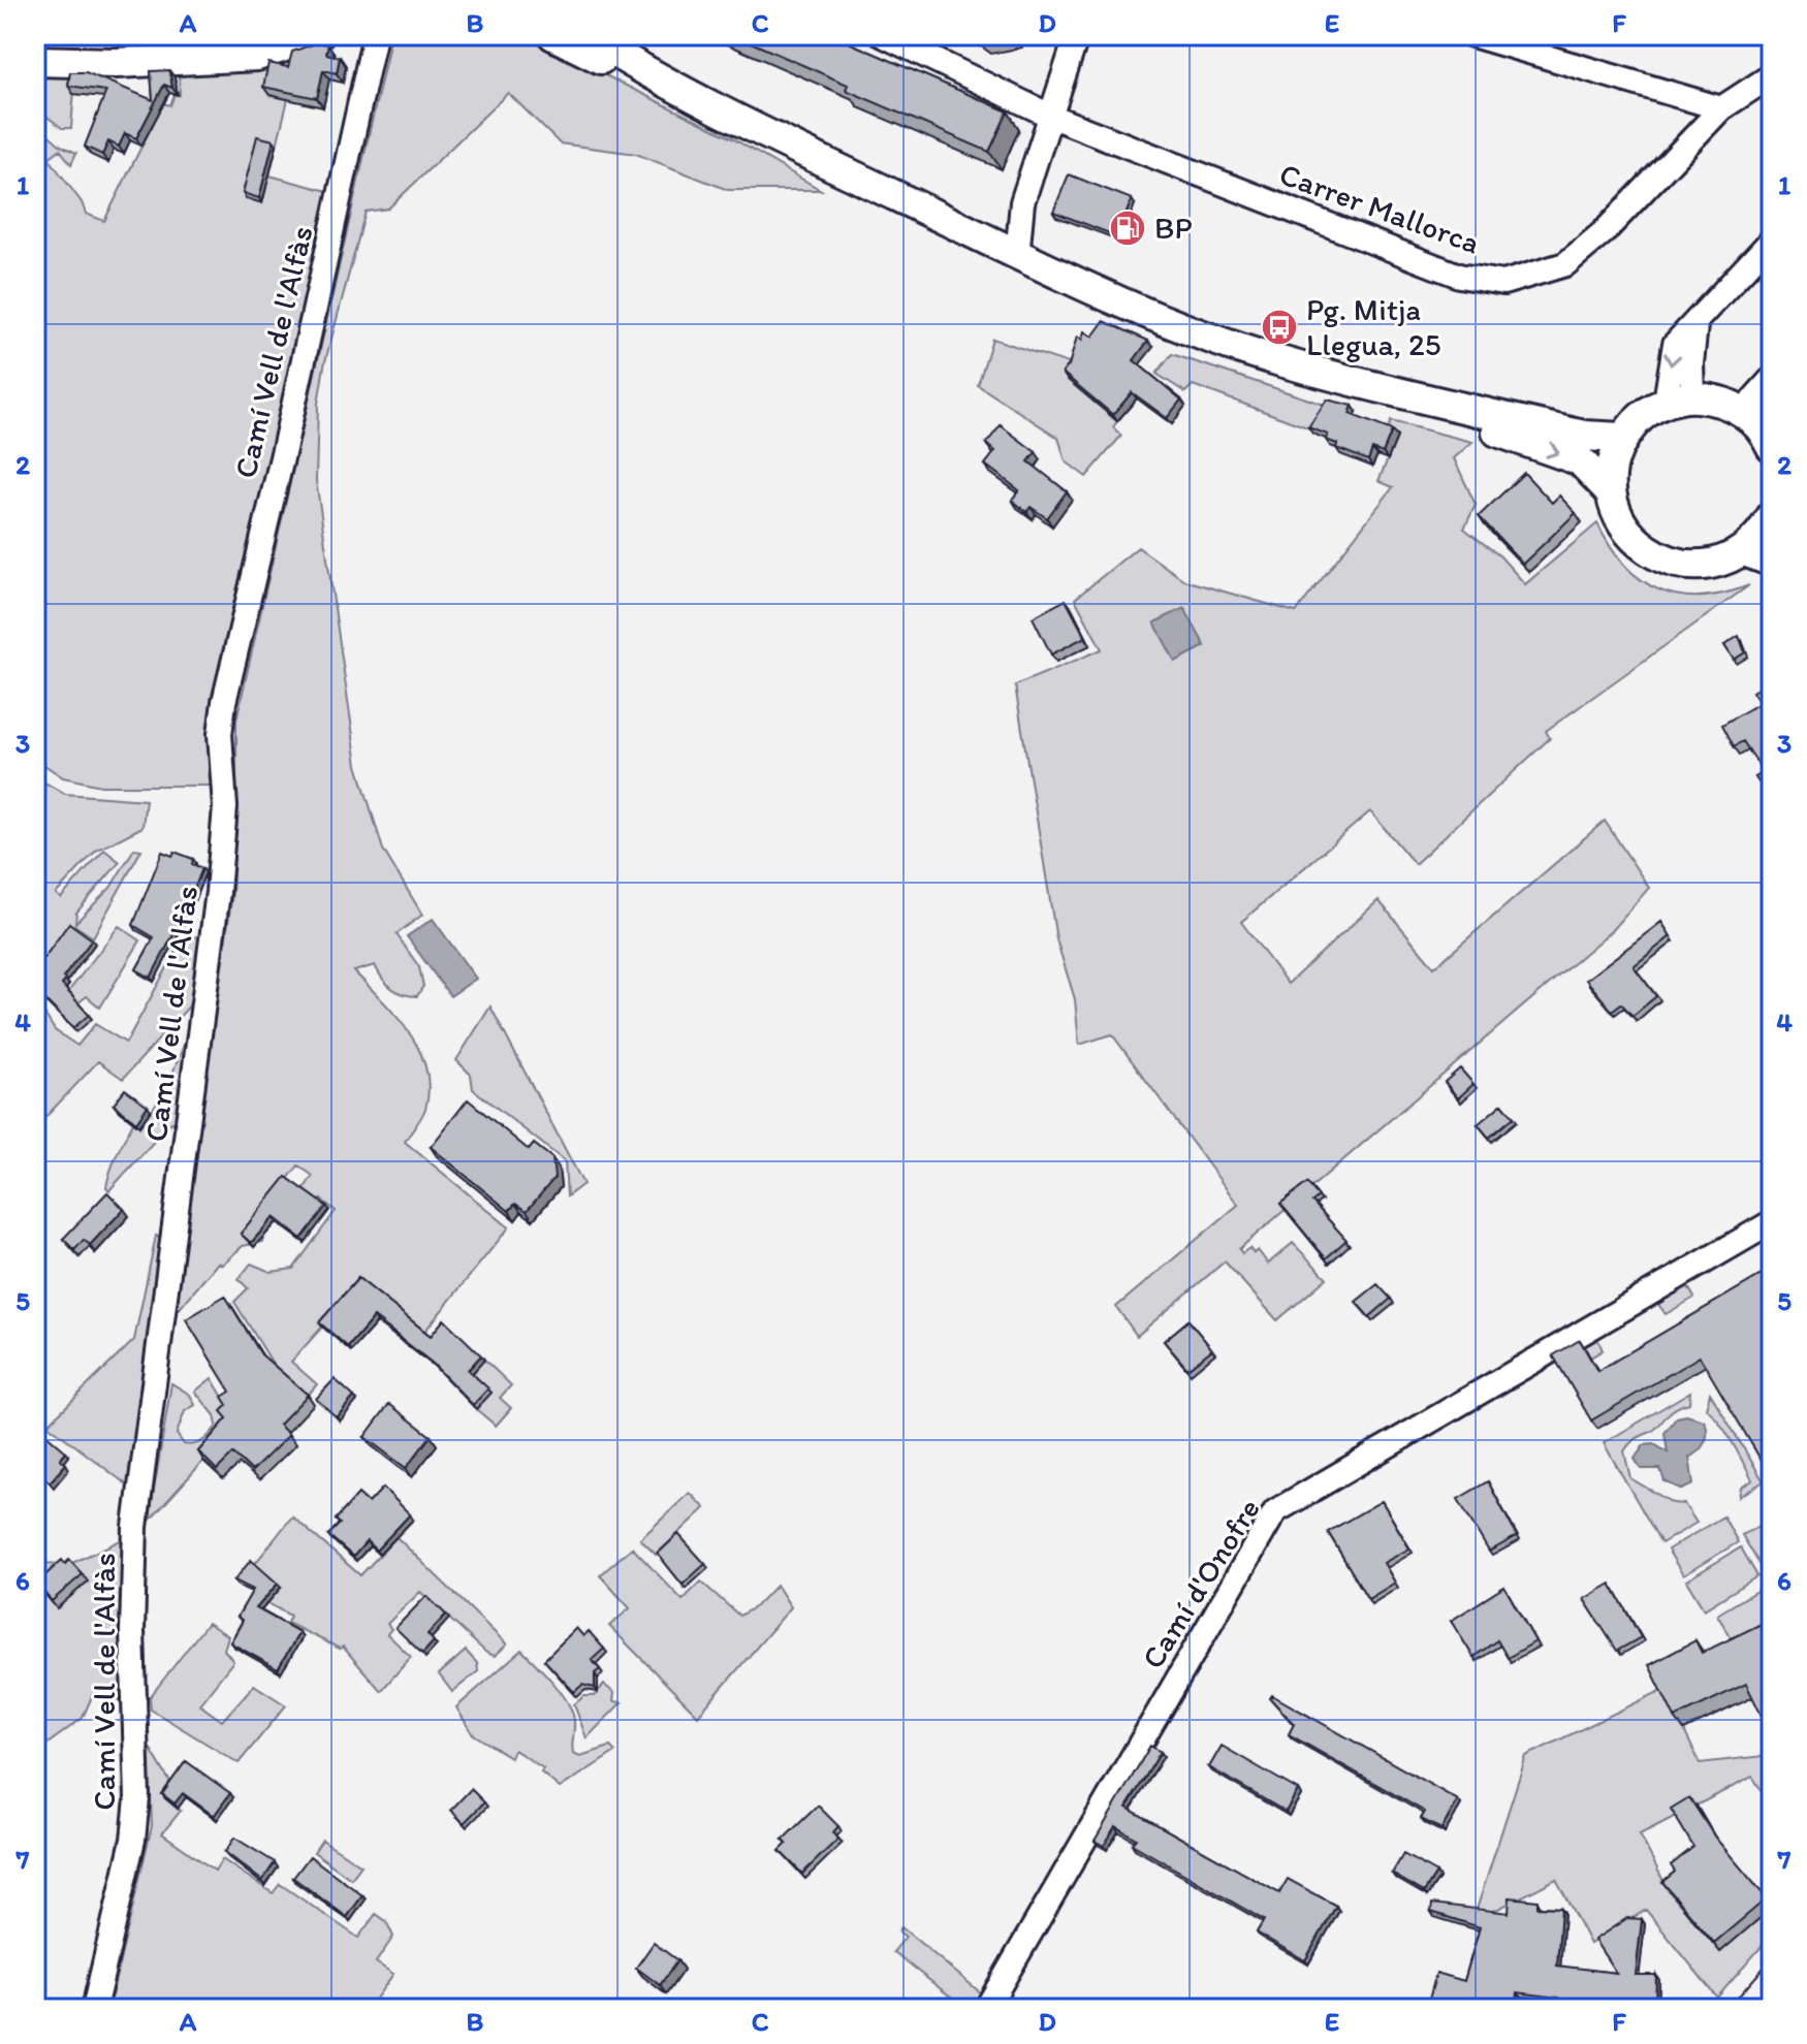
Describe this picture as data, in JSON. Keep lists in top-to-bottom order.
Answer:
{
  "streets": {
    "street": ["Carrer Mallorca", "Camí Vell de l'Alfàs", "Camí d'Onofre"]
  },
  "places": {
    "fuel station": ["BP"],
    "bus stop": ["Pg. Mitja Llegua, 25"]
  },
  "grid": {
    "columns": [
      "A",
      "B",
      "C",
      "D",
      "E",
      "F"
    ],
    "rows": [
      "1",
      "2",
      "3",
      "4",
      "5",
      "6",
      "7"
    ]
  }
}
